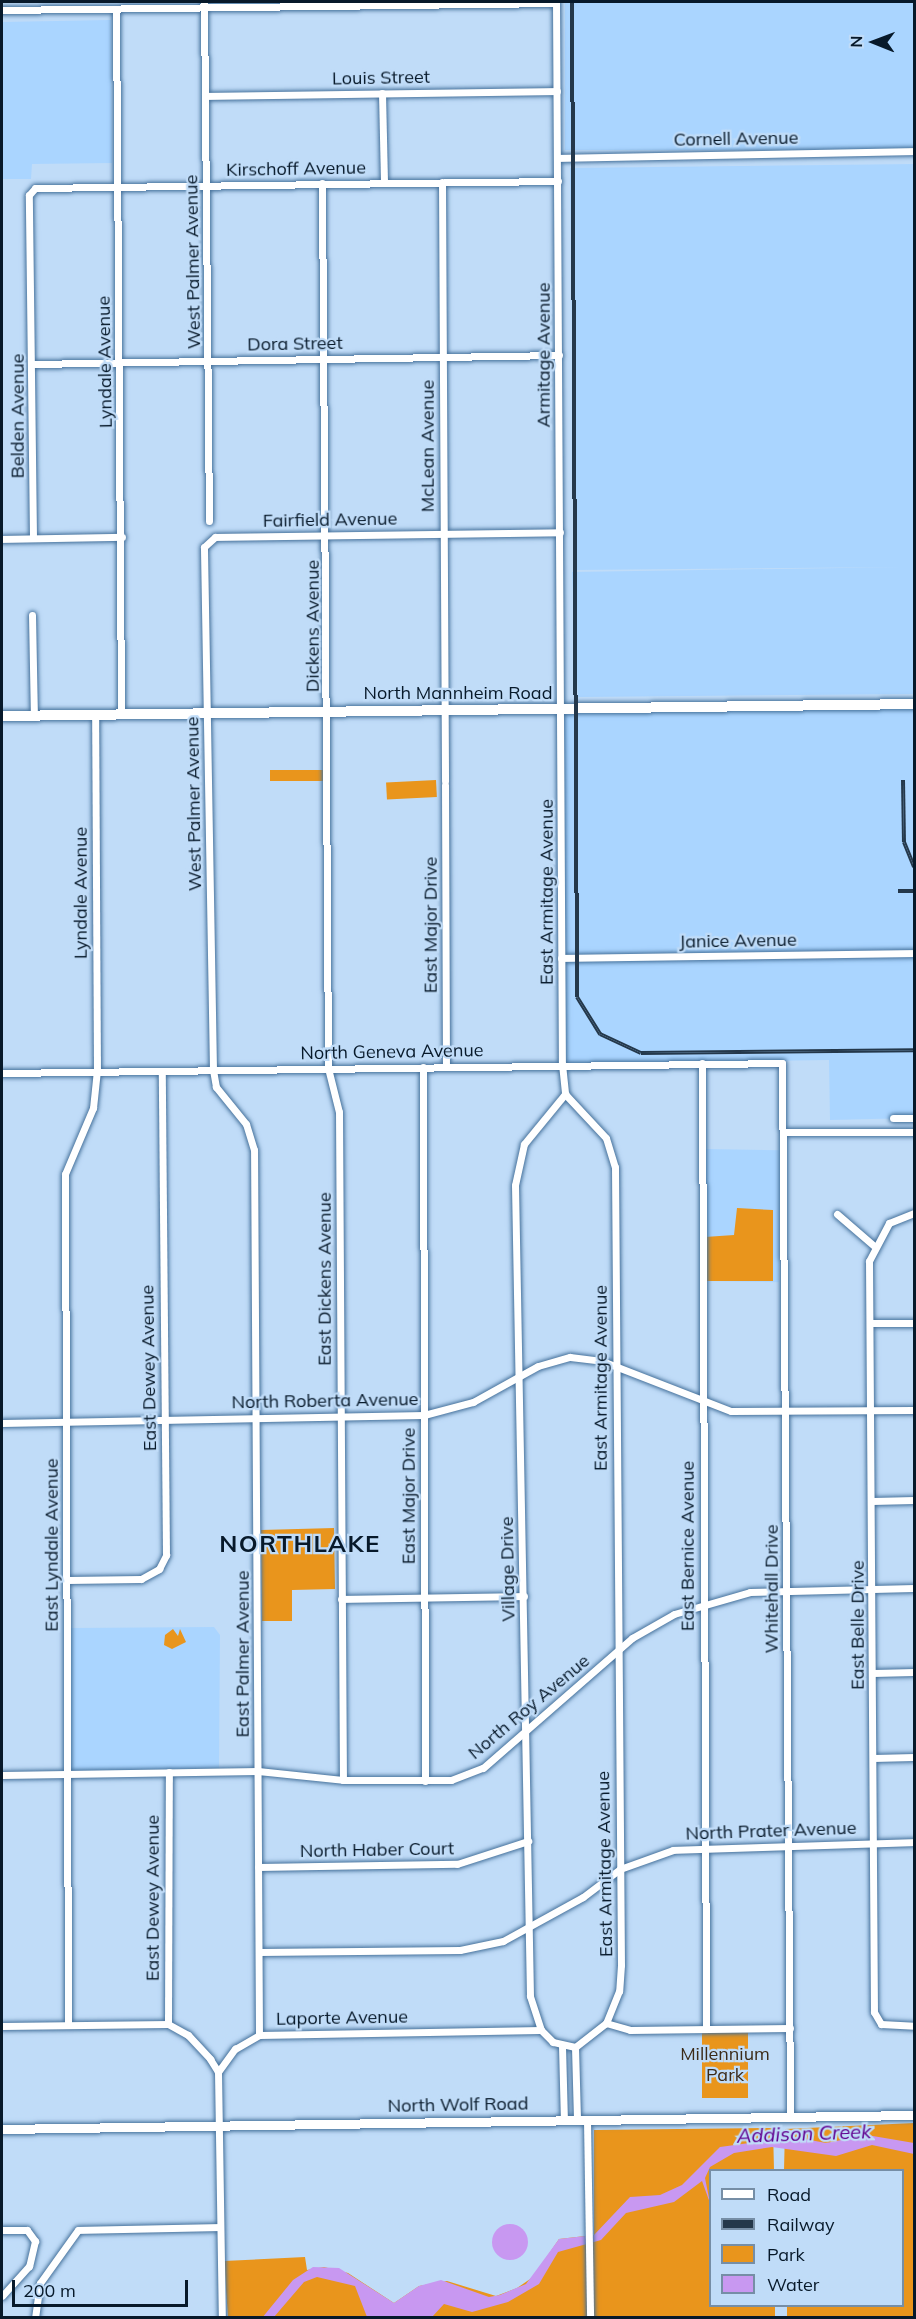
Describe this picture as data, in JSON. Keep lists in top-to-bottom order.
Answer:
{
  "streets": {
    "main road": ["North Mannheim Road", "North Wolf Road"],
    "street": [
      "Louis Street",
      "Cornell Avenue",
      "Kirschoff Avenue",
      "West Palmer Avenue",
      "Dora Street",
      "Armitage Avenue",
      "Lyndale Avenue",
      "Belden Avenue",
      "McLean Avenue",
      "Fairfield Avenue",
      "Dickens Avenue",
      "East Armitage Avenue",
      "East Major Drive",
      "Janice Avenue",
      "North Geneva Avenue",
      "East Dickens Avenue",
      "East Dewey Avenue",
      "North Roberta Avenue",
      "East Lyndale Avenue",
      "East Bernice Avenue",
      "Village Drive",
      "Whitehall Drive",
      "East Belle Drive",
      "East Palmer Avenue",
      "North Roy Avenue",
      "North Prater Avenue",
      "North Haber Court",
      "Laporte Avenue"
    ]
  },
  "crossings": [
    ["Louis Street", "West Palmer Avenue"],
    ["Louis Street", "Armitage Avenue"],
    ["Cornell Avenue", "Armitage Avenue"],
    ["Kirschoff Avenue", "West Palmer Avenue"],
    ["Kirschoff Avenue", "Armitage Avenue"],
    ["Kirschoff Avenue", "Lyndale Avenue"],
    ["Kirschoff Avenue", "Belden Avenue"],
    ["Kirschoff Avenue", "McLean Avenue"],
    ["Kirschoff Avenue", "Dickens Avenue"],
    ["West Palmer Avenue", "Dora Street"],
    ["West Palmer Avenue", "Fairfield Avenue"],
    ["West Palmer Avenue", "North Mannheim Road"],
    ["West Palmer Avenue", "North Geneva Avenue"],
    ["West Palmer Avenue", "East Palmer Avenue"],
    ["Dora Street", "Armitage Avenue"],
    ["Dora Street", "Lyndale Avenue"],
    ["Dora Street", "Belden Avenue"],
    ["Dora Street", "McLean Avenue"],
    ["Dora Street", "Dickens Avenue"],
    ["Armitage Avenue", "Fairfield Avenue"],
    ["Armitage Avenue", "North Mannheim Road"],
    ["Armitage Avenue", "East Armitage Avenue"],
    ["Lyndale Avenue", "North Mannheim Road"],
    ["Lyndale Avenue", "North Geneva Avenue"],
    ["Lyndale Avenue", "East Lyndale Avenue"],
    ["McLean Avenue", "Fairfield Avenue"],
    ["McLean Avenue", "North Mannheim Road"],
    ["McLean Avenue", "East Major Drive"],
    ["Fairfield Avenue", "Dickens Avenue"],
    ["Dickens Avenue", "North Mannheim Road"],
    ["Dickens Avenue", "North Geneva Avenue"],
    ["Dickens Avenue", "East Dickens Avenue"],
    ["North Mannheim Road", "East Armitage Avenue"],
    ["North Mannheim Road", "East Major Drive"],
    ["East Armitage Avenue", "Janice Avenue"],
    ["East Armitage Avenue", "North Geneva Avenue"],
    ["East Armitage Avenue", "North Roberta Avenue"],
    ["East Armitage Avenue", "Village Drive"],
    ["East Armitage Avenue", "North Roy Avenue"],
    ["East Armitage Avenue", "North Prater Avenue"],
    ["East Major Drive", "North Geneva Avenue"],
    ["East Major Drive", "North Roberta Avenue"],
    ["East Major Drive", "North Roy Avenue"],
    ["North Geneva Avenue", "East Dickens Avenue"],
    ["North Geneva Avenue", "East Dewey Avenue"],
    ["North Geneva Avenue", "East Lyndale Avenue"],
    ["North Geneva Avenue", "East Bernice Avenue"],
    ["North Geneva Avenue", "Whitehall Drive"],
    ["North Geneva Avenue", "East Palmer Avenue"],
    ["East Dickens Avenue", "North Roberta Avenue"],
    ["East Dickens Avenue", "North Roy Avenue"],
    ["East Dewey Avenue", "North Roberta Avenue"],
    ["East Dewey Avenue", "East Lyndale Avenue"],
    ["East Dewey Avenue", "North Roy Avenue"],
    ["North Roberta Avenue", "East Lyndale Avenue"],
    ["North Roberta Avenue", "East Bernice Avenue"],
    ["North Roberta Avenue", "Village Drive"],
    ["North Roberta Avenue", "Whitehall Drive"],
    ["North Roberta Avenue", "East Belle Drive"],
    ["North Roberta Avenue", "East Palmer Avenue"],
    ["East Lyndale Avenue", "North Roy Avenue"],
    ["East Bernice Avenue", "North Roy Avenue"],
    ["East Bernice Avenue", "North Prater Avenue"],
    ["Village Drive", "North Roy Avenue"],
    ["Village Drive", "North Prater Avenue"],
    ["Village Drive", "North Haber Court"],
    ["Village Drive", "Laporte Avenue"],
    ["Whitehall Drive", "North Roy Avenue"],
    ["Whitehall Drive", "North Prater Avenue"],
    ["Whitehall Drive", "North Wolf Road"],
    ["East Belle Drive", "North Roy Avenue"],
    ["East Belle Drive", "North Prater Avenue"],
    ["East Palmer Avenue", "North Roy Avenue"],
    ["East Palmer Avenue", "North Prater Avenue"],
    ["East Palmer Avenue", "North Haber Court"],
    ["East Palmer Avenue", "Laporte Avenue"]
  ],
  "districts": ["NORTHLAKE"],
  "water": ["Addison Creek"],
  "parks": ["Millennium Park"],
  "legend": [
    "Road",
    "Railway",
    "Park",
    "Water"
  ],
  "scale_bar": "200 m",
  "north": "left"
}
